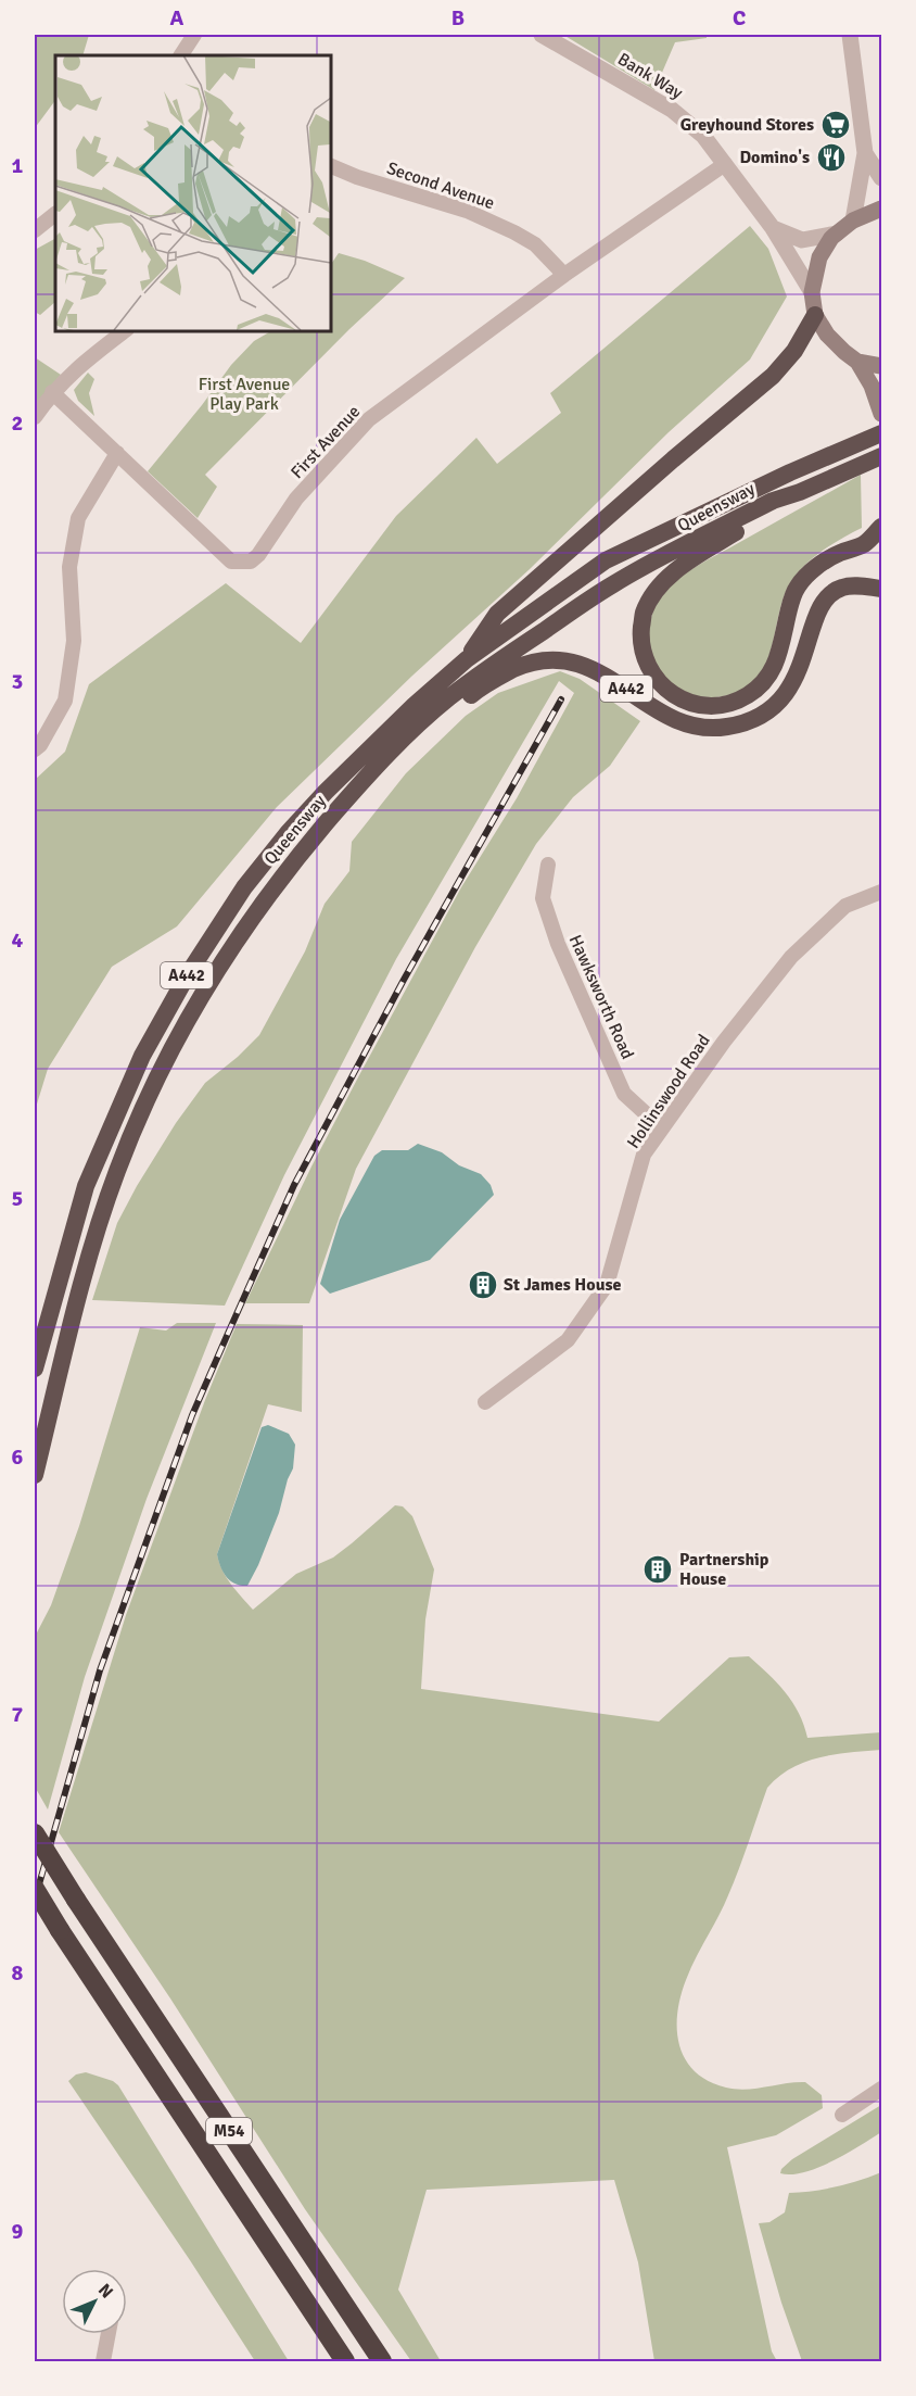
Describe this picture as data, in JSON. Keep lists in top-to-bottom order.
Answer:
{
  "streets": {
    "highway": ["Queensway", "A442", "M54"],
    "street": [
      "Bank Way",
      "Second Avenue",
      "First Avenue",
      "Hawksworth Road",
      "Hollinswood Road"
    ]
  },
  "crossings": [
    ["Bank Way", "First Avenue"],
    ["Bank Way", "A442"],
    ["Second Avenue", "First Avenue"],
    ["Queensway", "A442"],
    ["Hawksworth Road", "Hollinswood Road"]
  ],
  "parks": ["First Avenue Play Park"],
  "places": {
    "supermarket": ["Greyhound Stores"],
    "restaurant": ["Domino's"],
    "building": ["St James House", "Partnership House"]
  },
  "north": "top right",
  "grid": {
    "columns": ["A", "B", "C"],
    "rows": [
      "1",
      "2",
      "3",
      "4",
      "5",
      "6",
      "7",
      "8",
      "9"
    ]
  }
}
